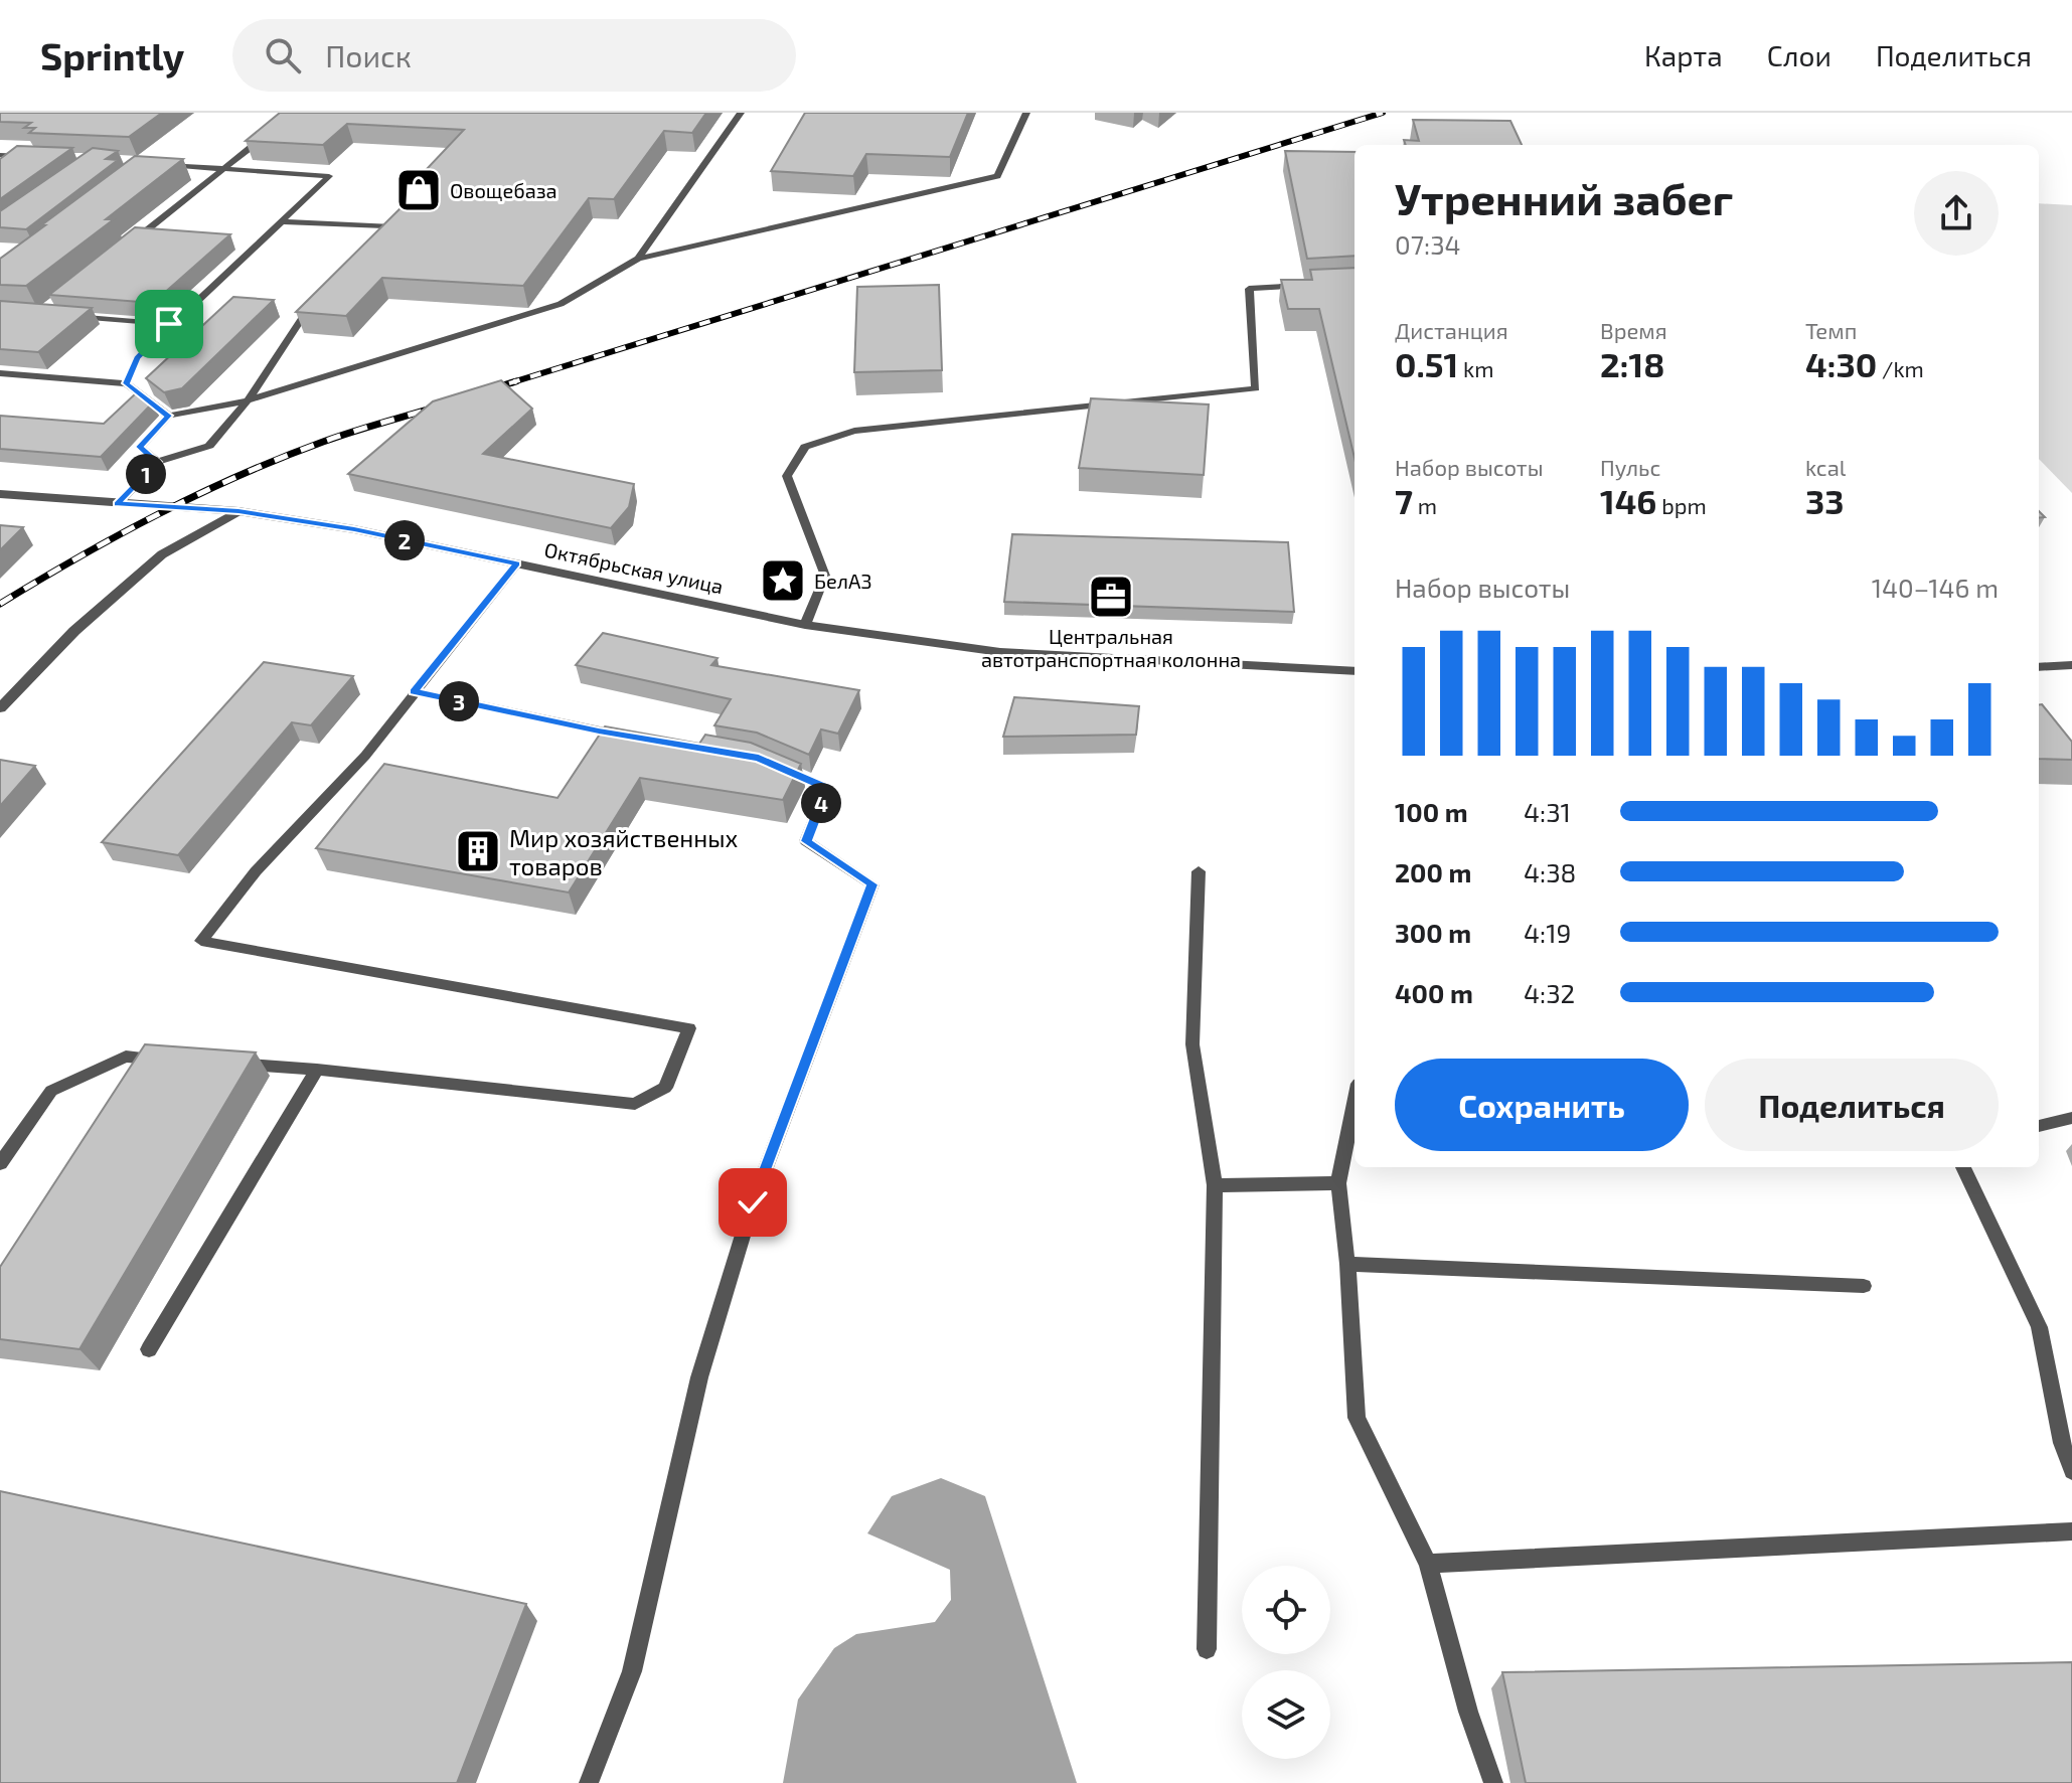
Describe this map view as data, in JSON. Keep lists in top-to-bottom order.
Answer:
{
  "streets": {
    "street": ["Октябрьская улица"]
  },
  "places": {
    "shop": ["Овощебаза"],
    "place": ["БелАЗ"],
    "office": ["Центральная автотранспортная колонна"],
    "building": ["Мир хозяйственных товаров"]
  },
  "page": {
    "header": "Sprintly",
    "search": "Поиск",
    "nav": ["Карта", "Слои", "Поделиться"],
    "heading": ["Утренний забег", "07:34"],
    "stats": [
      ["Дистанция", "0.51 km"],
      ["Время", "2:18"],
      ["Темп", "4:30 /km"],
      ["Набор высоты", "7 m"],
      ["Пульс", "146 bpm"],
      ["kcal", "33"]
    ],
    "pins": [
      "1",
      "2",
      "3",
      "4"
    ],
    "chart": ["Набор высоты", "140–146 m"],
    "list": [
      {
        "name": "100 m",
        "note": "4:31"
      },
      {
        "name": "200 m",
        "note": "4:38"
      },
      {
        "name": "300 m",
        "note": "4:19"
      },
      {
        "name": "400 m",
        "note": "4:32"
      }
    ],
    "buttons": ["Сохранить", "Поделиться"]
  }
}
